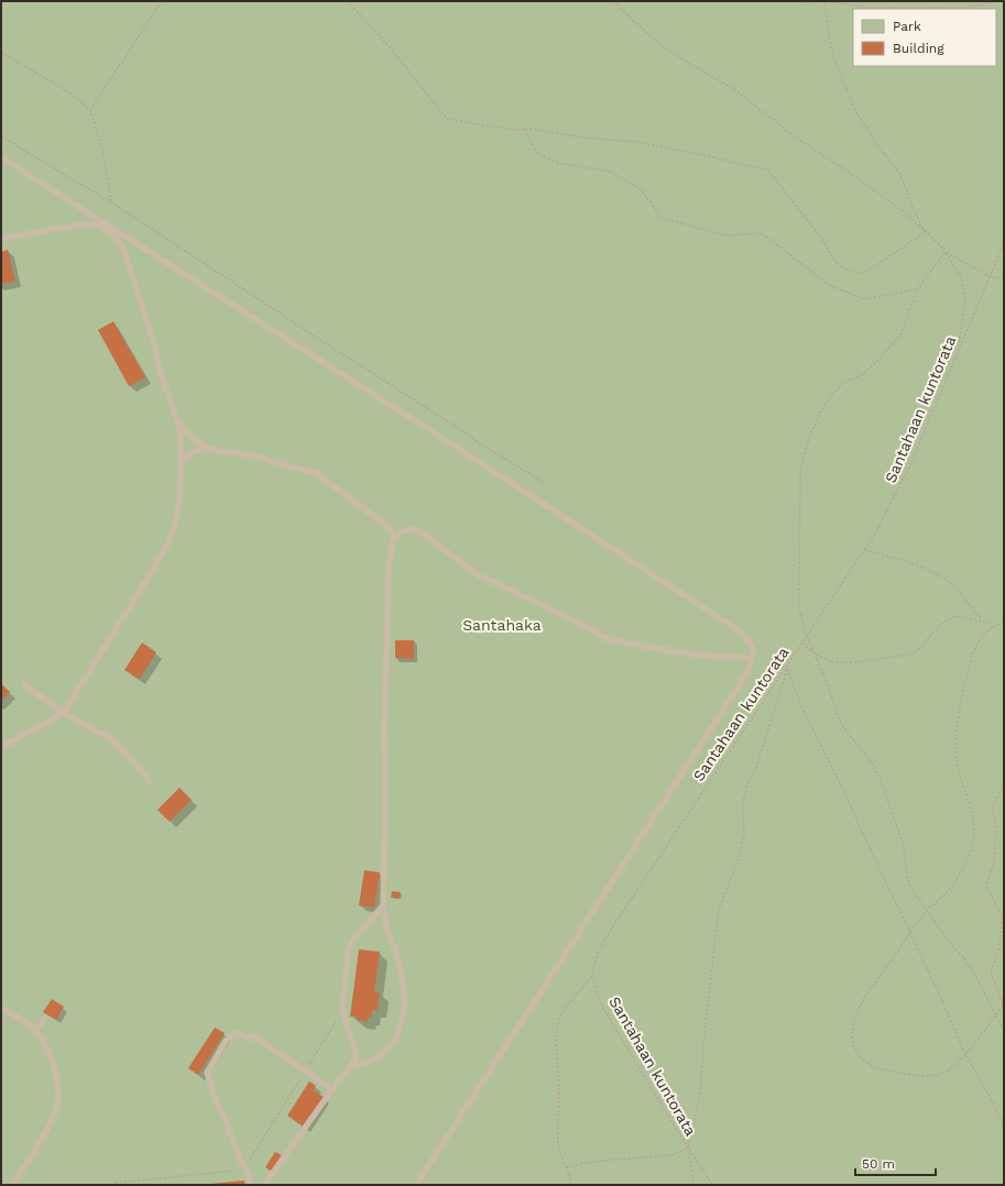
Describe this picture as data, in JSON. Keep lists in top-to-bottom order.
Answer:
{
  "streets": {
    "path": ["Santahaan kuntorata"]
  },
  "parks": ["Santahaka"],
  "legend": ["Park", "Building"],
  "scale_bar": "50 m"
}
